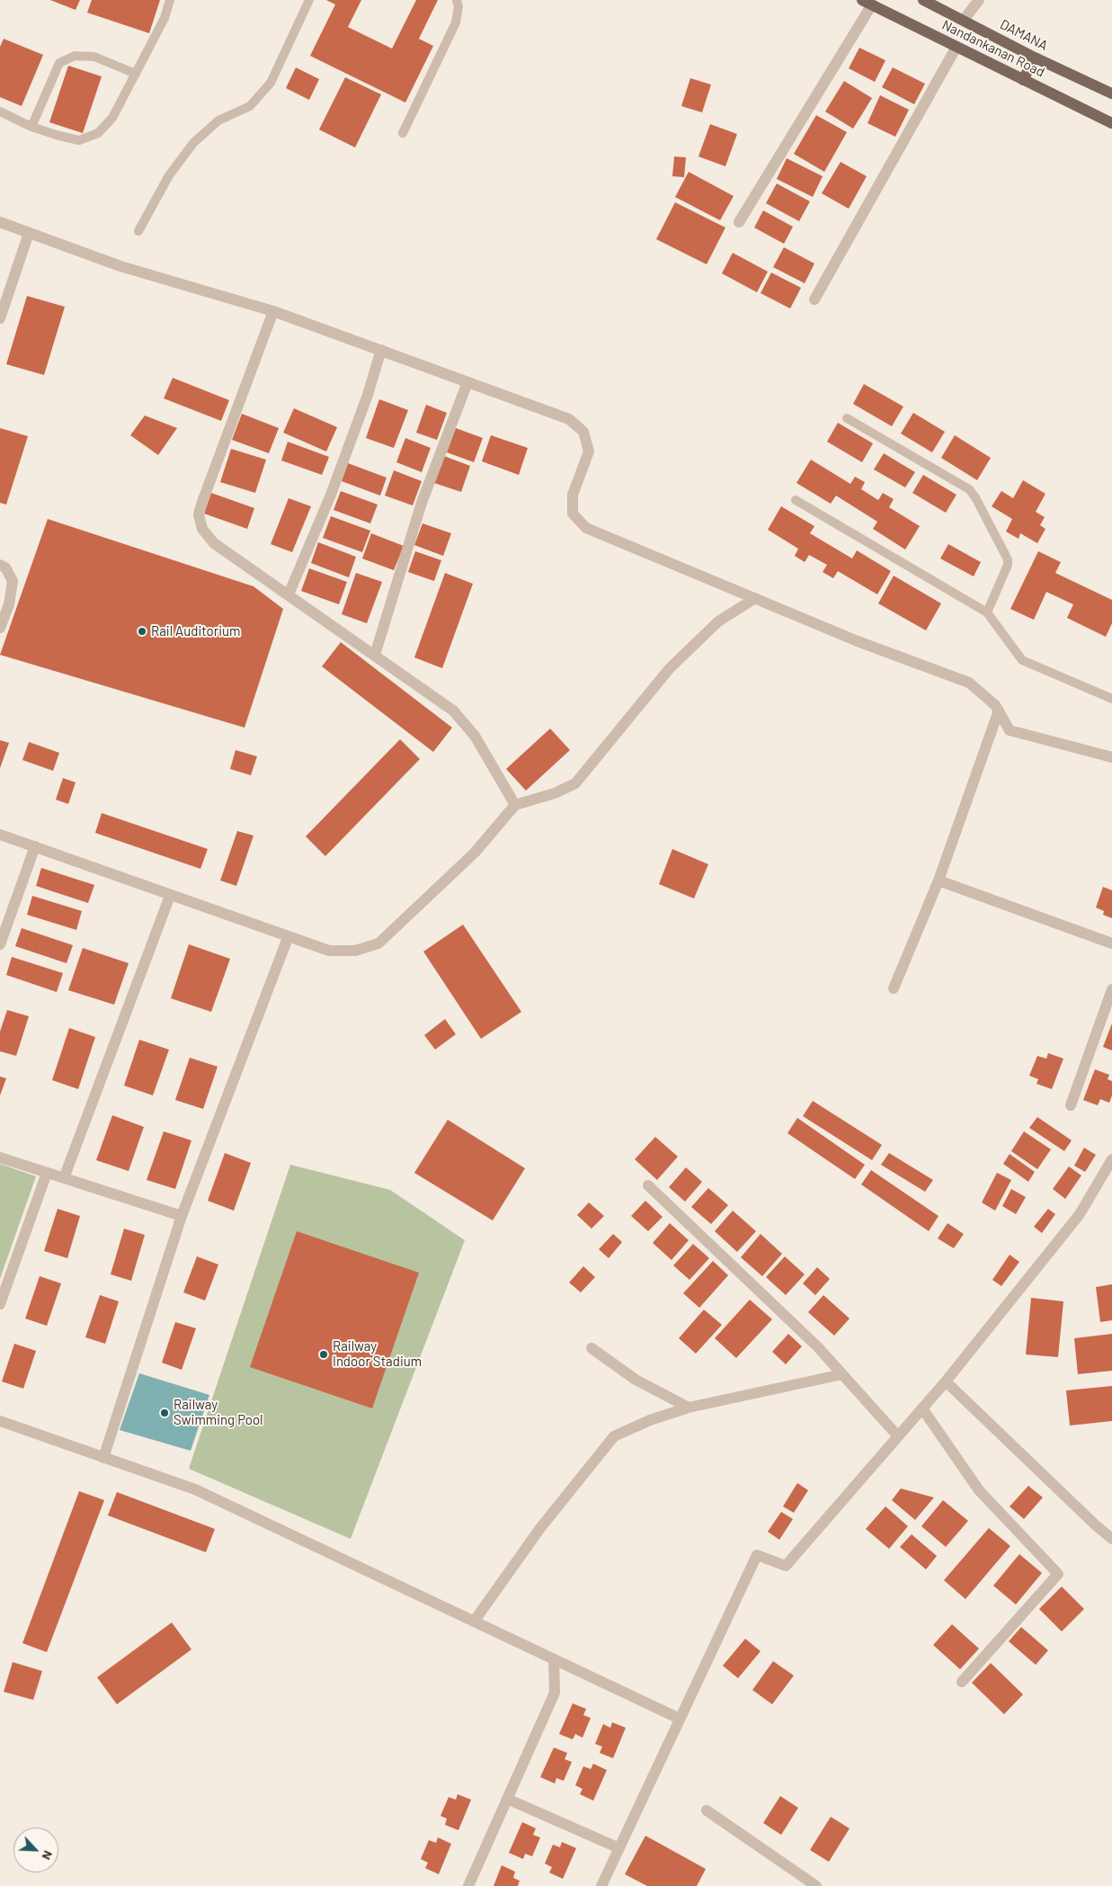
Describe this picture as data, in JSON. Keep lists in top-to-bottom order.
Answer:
{
  "streets": {
    "main road": ["DAMANA", "Nandankanan Road"]
  },
  "places": ["Rail Auditorium", "Railway Indoor Stadium", "Railway Swimming Pool"],
  "north": "bottom right"
}
